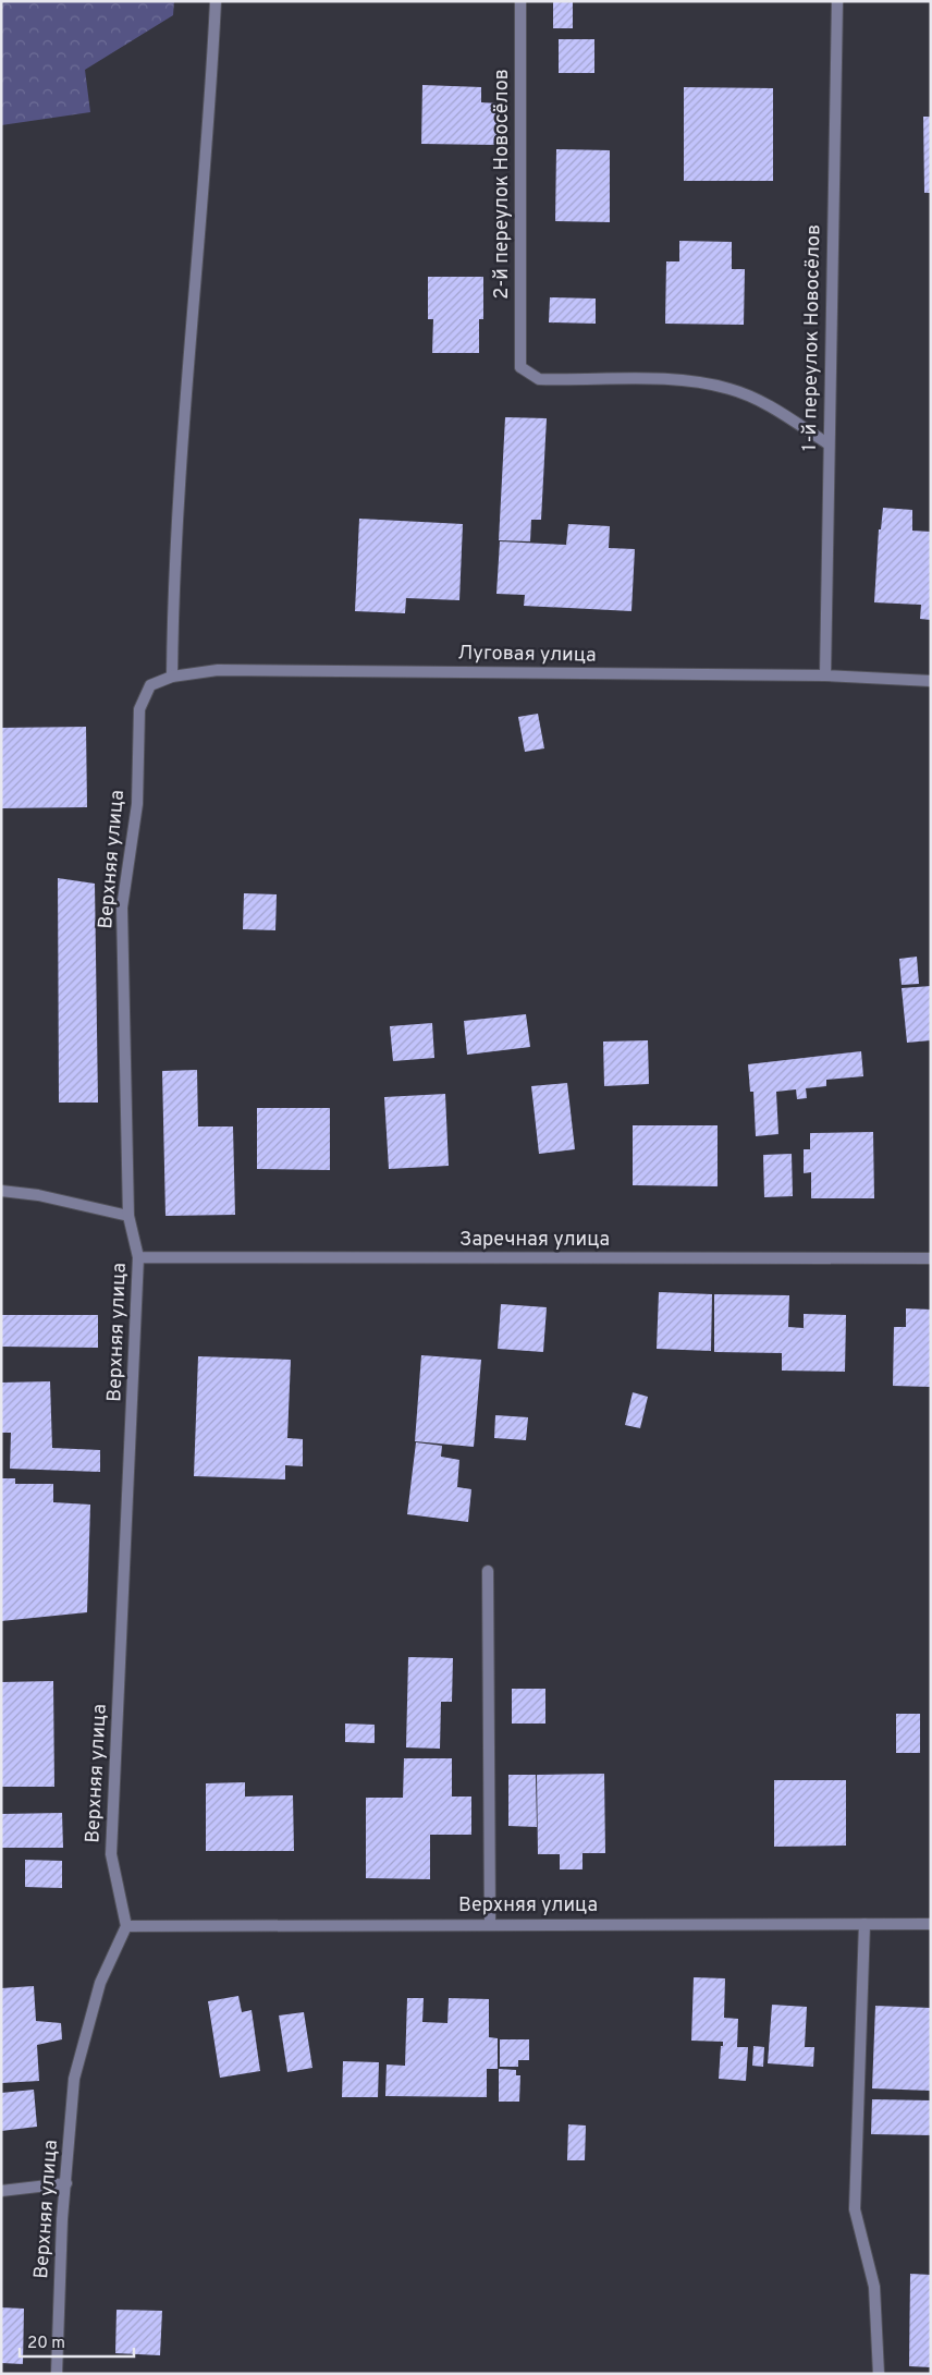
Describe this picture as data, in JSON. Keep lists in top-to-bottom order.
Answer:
{
  "streets": {
    "street": [
      "2-й переулок Новосёлов",
      "1-й переулок Новосёлов",
      "Луговая улица",
      "Верхняя улица",
      "Заречная улица"
    ]
  },
  "crossings": [
    ["2-й переулок Новосёлов", "1-й переулок Новосёлов"],
    ["1-й переулок Новосёлов", "Луговая улица"],
    ["Луговая улица", "Верхняя улица"],
    ["Верхняя улица", "Заречная улица"]
  ],
  "scale_bar": "20 m"
}
